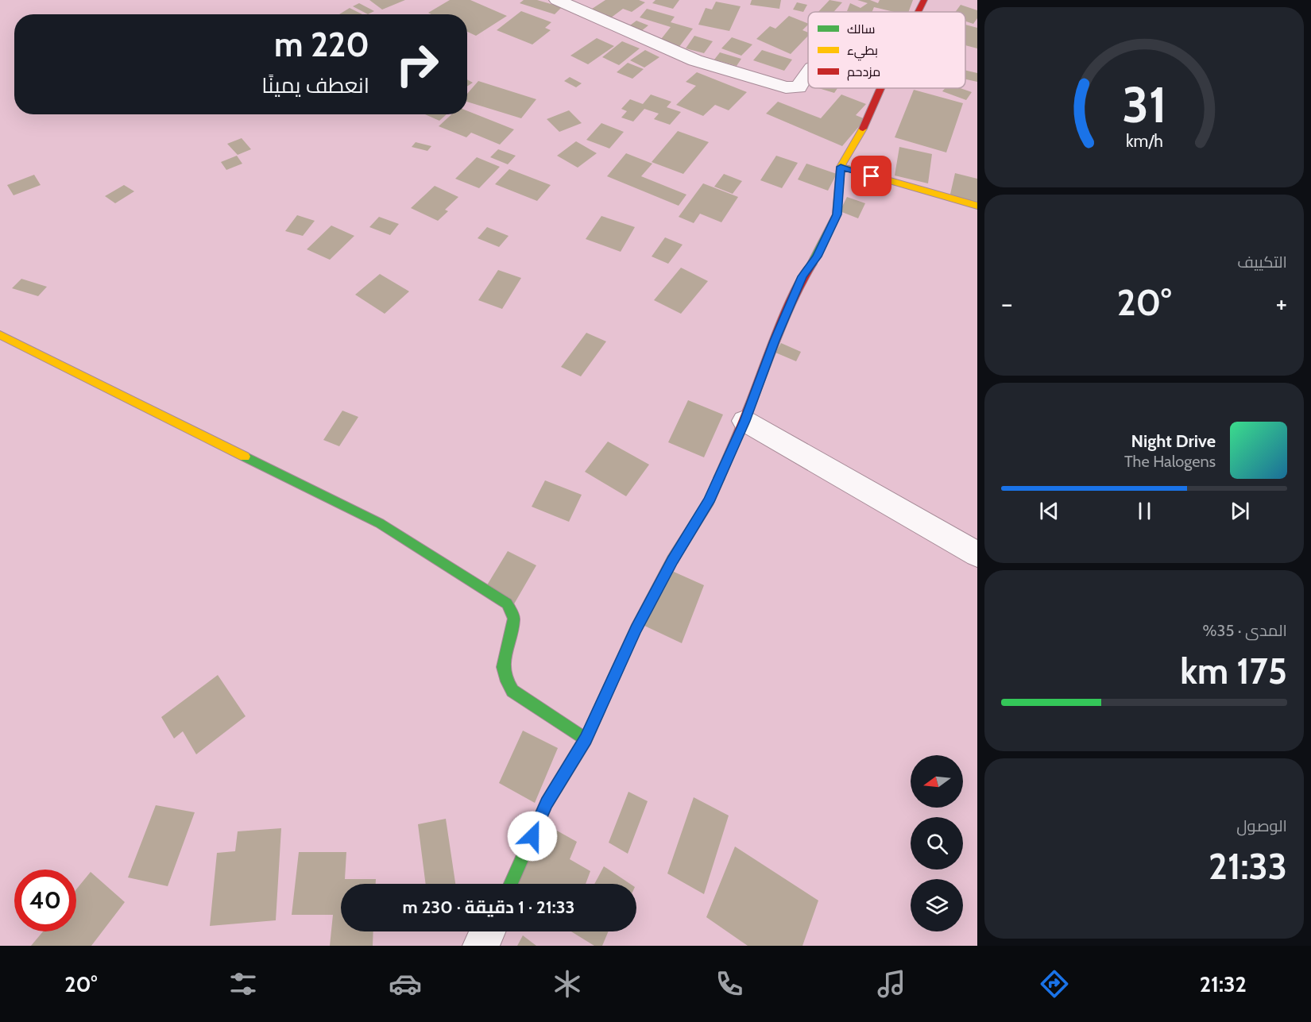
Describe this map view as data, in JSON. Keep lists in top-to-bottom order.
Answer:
{
  "legend": ["سالك", "بطيء", "مزدحم"],
  "north": "left",
  "page": {
    "turn": ["220 m", "انعطف يمينًا"],
    "tile": [
      "التكييف",
      ["المدى · 35%", "175 km"],
      ["الوصول", "21:33"]
    ],
    "heat": ["−", "20°", "+"],
    "song": ["Night Drive", "The Halogens"],
    "limit": "40",
    "trip": "21:33 · 1 دقيقة · 230 m",
    "tabs": ["21:32", "20°"],
    "gauge": ["31", "km/h"]
  }
}
